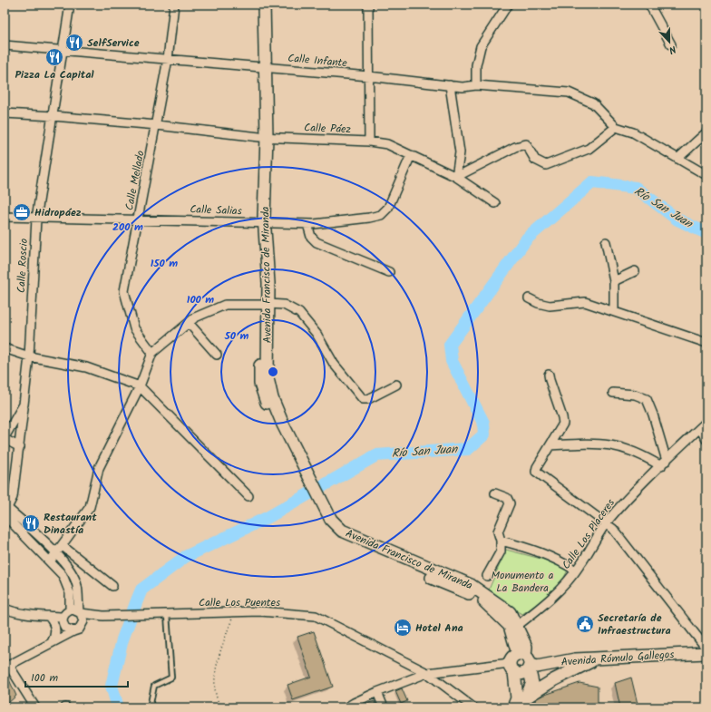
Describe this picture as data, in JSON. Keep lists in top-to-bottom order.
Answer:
{
  "streets": {
    "main road": ["Avenida Francisco de Miranda", "Avenida Rómulo Gallegos"],
    "street": [
      "Calle Infante",
      "Calle Páez",
      "Calle Mellado",
      "Calle Salias",
      "Calle Roscio",
      "Calle Los Placeres",
      "Calle Los Puentes"
    ]
  },
  "crossings": [
    ["Calle Infante", "Calle Mellado"],
    ["Calle Infante", "Calle Roscio"],
    ["Calle Infante", "Avenida Francisco de Miranda"],
    ["Calle Páez", "Calle Mellado"],
    ["Calle Páez", "Calle Salias"],
    ["Calle Páez", "Calle Roscio"],
    ["Calle Páez", "Avenida Francisco de Miranda"],
    ["Calle Mellado", "Calle Salias"],
    ["Calle Salias", "Calle Roscio"],
    ["Calle Salias", "Avenida Francisco de Miranda"],
    ["Avenida Francisco de Miranda", "Calle Los Placeres"],
    ["Avenida Francisco de Miranda", "Avenida Rómulo Gallegos"]
  ],
  "water": ["Río San Juan"],
  "parks": ["Monumento a La Bandera"],
  "places": {
    "restaurant": ["SelfService", "Pizza La Capital", "Restaurant Dinastía"],
    "office": ["Hidropáez"],
    "public building": ["Secretaría de Infraestructura"],
    "hotel": ["Hotel Ana"]
  },
  "scale_bar": "100 m",
  "north": "bottom",
  "rings": [
    "200 m",
    "150 m",
    "100 m",
    "50 m"
  ]
}
